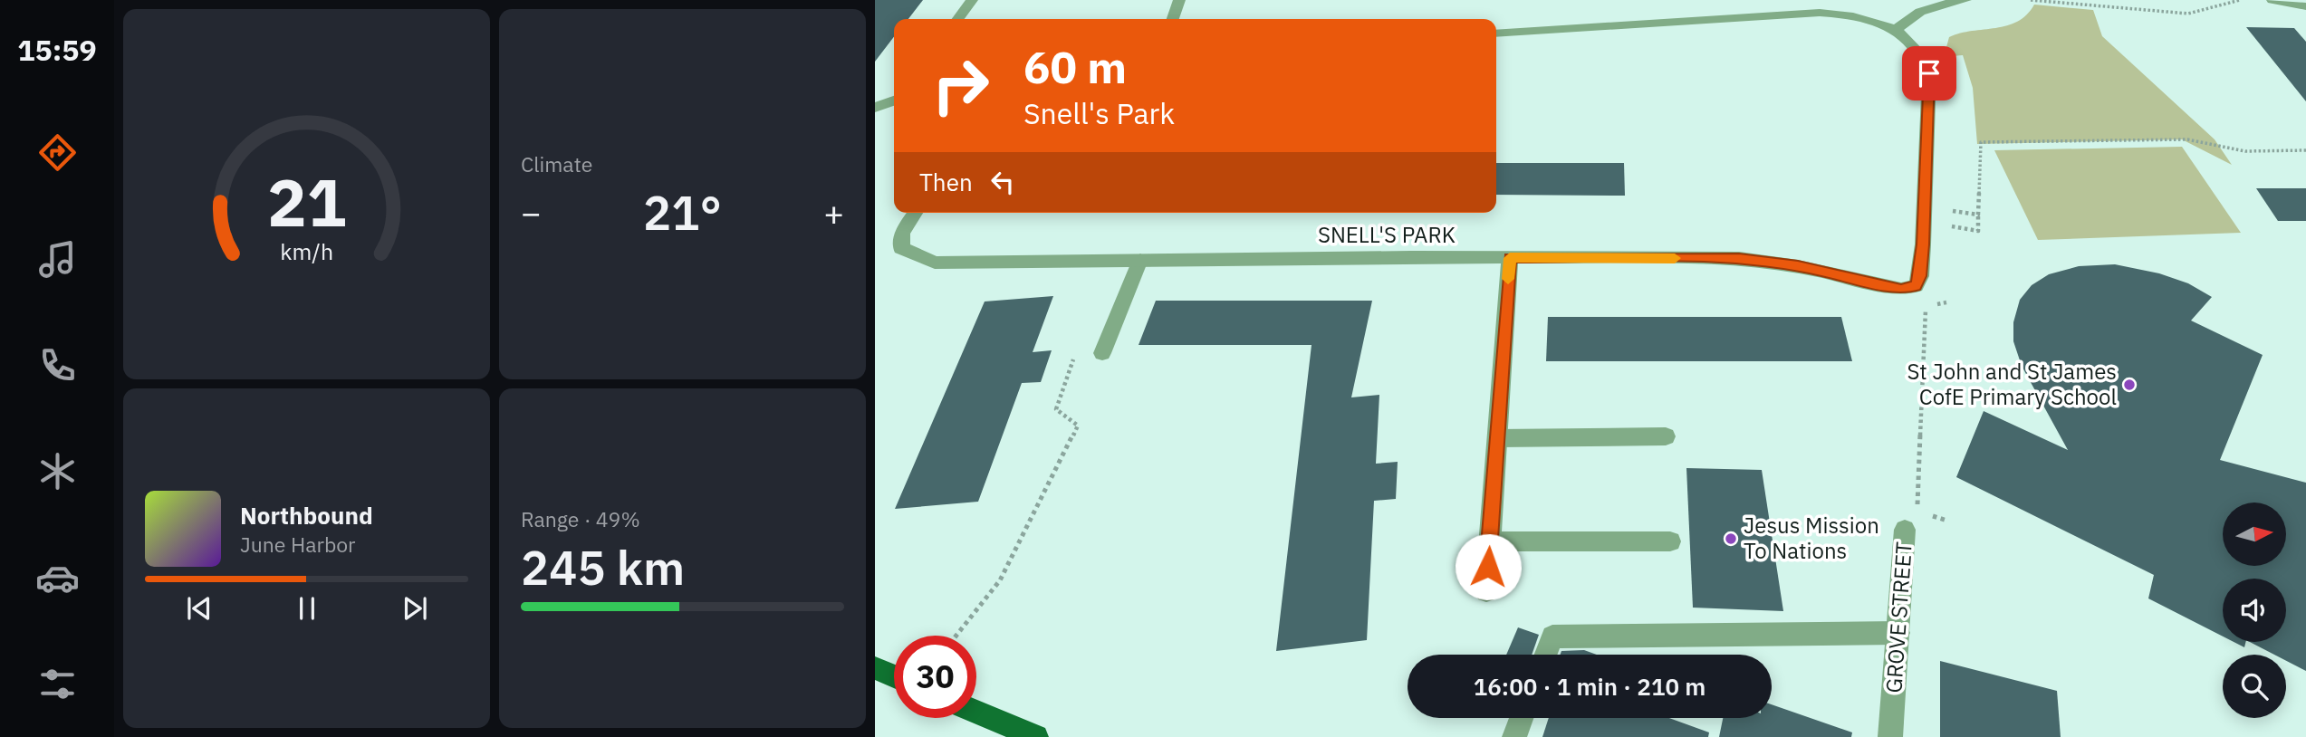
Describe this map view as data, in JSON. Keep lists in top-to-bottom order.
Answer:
{
  "streets": {
    "street": ["SNELL'S PARK", "GROVE STREET"]
  },
  "places": ["St John and St James CofE Primary School", "Jesus Mission To Nations"],
  "north": "right",
  "page": {
    "tabs": "15:59",
    "tile": [
      "Climate",
      ["Range · 49%", "245 km"]
    ],
    "turn": ["60 m", "Snell's Park"],
    "then": "Then",
    "heat": ["−", "21°", "+"],
    "song": ["Northbound", "June Harbor"],
    "limit": "30",
    "trip": "16:00 · 1 min · 210 m",
    "gauge": ["21", "km/h"]
  }
}
